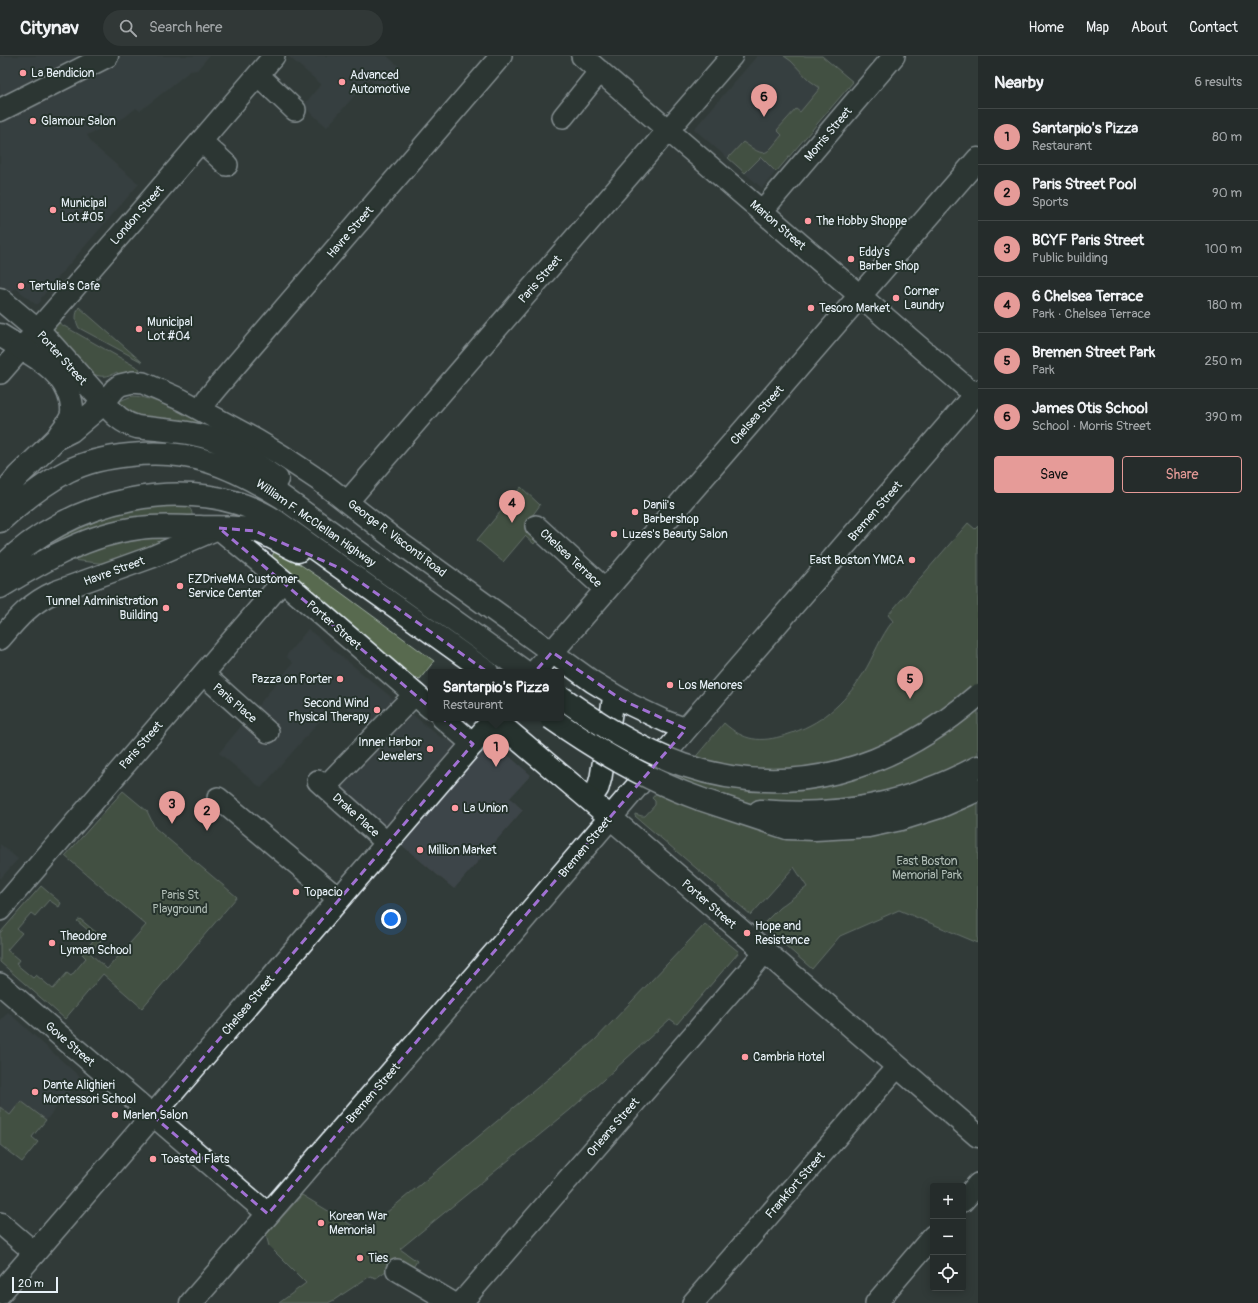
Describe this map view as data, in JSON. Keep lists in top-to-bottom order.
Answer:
{
  "streets": {
    "main road": [
      "Porter Street",
      "Chelsea Street",
      "Bremen Street",
      "William F. McClellan Highway"
    ],
    "street": [
      "Morris Street",
      "London Street",
      "Marion Street",
      "Havre Street",
      "Paris Street",
      "George R. Visconti Road",
      "Chelsea Terrace",
      "Paris Place",
      "Drake Place",
      "Gove Street",
      "Orleans Street",
      "Frankfort Street"
    ]
  },
  "crossings": [
    ["Morris Street", "Marion Street"],
    ["London Street", "Porter Street"],
    ["Marion Street", "Paris Street"],
    ["Marion Street", "Chelsea Street"],
    ["Marion Street", "Bremen Street"],
    ["Havre Street", "Porter Street"],
    ["Havre Street", "George R. Visconti Road"],
    ["Paris Street", "Porter Street"],
    ["Paris Street", "George R. Visconti Road"],
    ["Paris Street", "Paris Place"],
    ["Porter Street", "Bremen Street"],
    ["Porter Street", "William F. McClellan Highway"],
    ["Porter Street", "George R. Visconti Road"],
    ["Porter Street", "Drake Place"],
    ["Porter Street", "Orleans Street"],
    ["Porter Street", "Frankfort Street"],
    ["Chelsea Street", "George R. Visconti Road"],
    ["Chelsea Street", "Chelsea Terrace"],
    ["Chelsea Street", "Drake Place"],
    ["Chelsea Street", "Gove Street"],
    ["Bremen Street", "George R. Visconti Road"],
    ["Bremen Street", "Gove Street"]
  ],
  "parks": ["East Boston Memorial Park", "Paris St Playground"],
  "places": [
    "La Bendicion",
    "Advanced Automotive",
    "Glamour Salon",
    "Municipal Lot #05",
    "The Hobby Shoppe",
    "Eddy's Barber Shop",
    "Tertulia's Cafe",
    "Corner Laundry",
    "Tesoro Market",
    "Municipal Lot #04",
    "Danii's Barbershop",
    "Luzes's Beauty Salon",
    "East Boston YMCA",
    "EZDriveMA Customer Service Center",
    "Tunnel Administration Building",
    "Pazza on Porter",
    "Los Menores",
    "Second Wind Physical Therapy",
    "Inner Harbor Jewelers",
    "La Union",
    "Million Market",
    "Topacio",
    "Hope and Resistance",
    "Theodore Lyman School",
    "Cambria Hotel",
    "Dante Alighieri Montessori School",
    "Marlen Salon",
    "Toasted Flats",
    "Korean War Memorial",
    "Ties"
  ],
  "scale_bar": "20 m",
  "page": {
    "header": "Citynav",
    "search": "Search here",
    "nav": [
      "Home",
      "Map",
      "About",
      "Contact"
    ],
    "heading": ["Nearby", "6 results"],
    "pins": [
      "6",
      "4",
      "5",
      "1",
      "3",
      "2"
    ],
    "list": [
      {
        "mark": "1",
        "name": "Santarpio's Pizza",
        "note": "Restaurant",
        "value": "80 m"
      },
      {
        "mark": "2",
        "name": "Paris Street Pool",
        "note": "Sports",
        "value": "90 m"
      },
      {
        "mark": "3",
        "name": "BCYF Paris Street",
        "note": "Public building",
        "value": "100 m"
      },
      {
        "mark": "4",
        "name": "6 Chelsea Terrace",
        "note": "Park · Chelsea Terrace",
        "value": "180 m"
      },
      {
        "mark": "5",
        "name": "Bremen Street Park",
        "note": "Park",
        "value": "250 m"
      },
      {
        "mark": "6",
        "name": "James Otis School",
        "note": "School · Morris Street",
        "value": "390 m"
      }
    ],
    "buttons": ["Save", "Share"],
    "popup": ["Santarpio's Pizza", "Restaurant"],
    "map_buttons": ["+", "−"],
    "scale": "20 m"
  }
}
